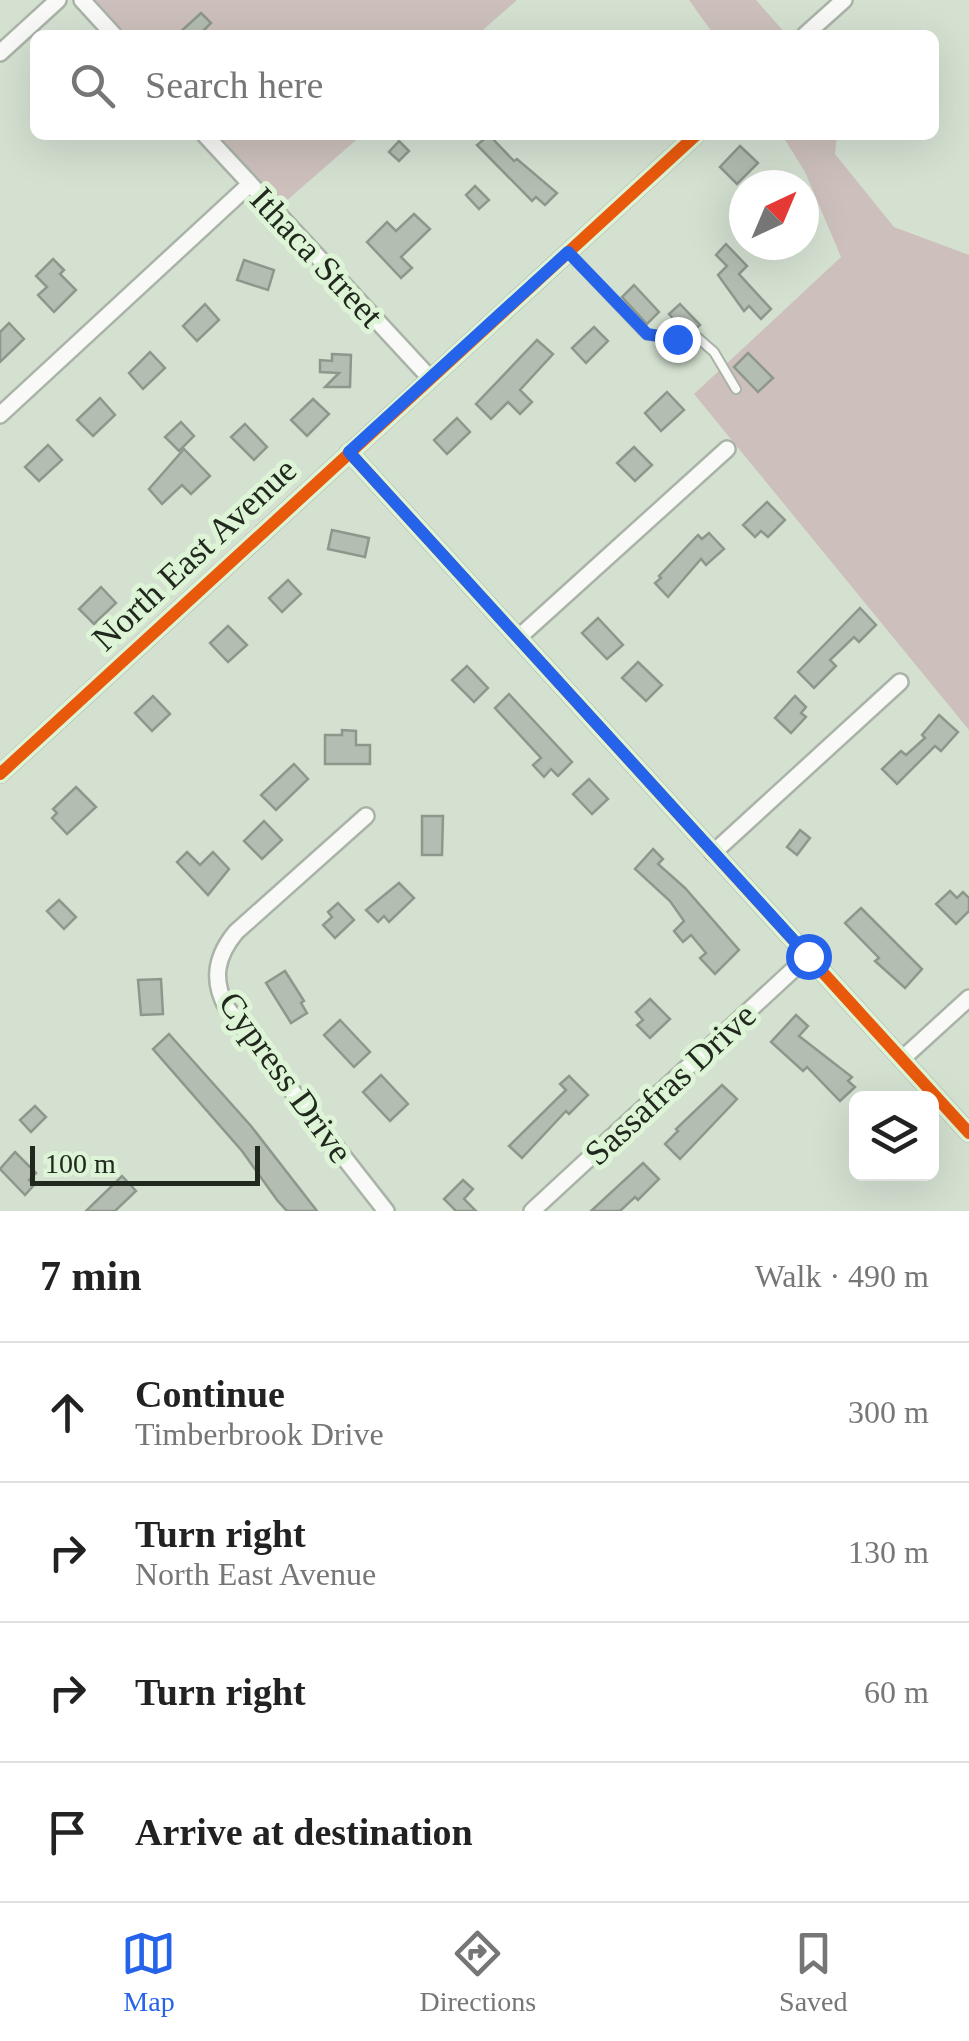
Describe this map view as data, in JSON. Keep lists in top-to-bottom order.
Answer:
{
  "streets": {
    "street": [
      "Ithaca Street",
      "North East Avenue",
      "Cypress Drive",
      "Sassafras Drive"
    ]
  },
  "crossings": [
    ["Ithaca Street", "North East Avenue"]
  ],
  "scale_bar": "100 m",
  "north": "top right",
  "page": {
    "search": "Search here",
    "scale": "100 m",
    "heading": ["7 min", "Walk · 490 m"],
    "list": [
      ["Continue", "Timberbrook Drive", "300 m"],
      ["Turn right", "North East Avenue", "130 m"],
      ["Turn right", "60 m"],
      "Arrive at destination"
    ],
    "nav": ["Map", "Directions", "Saved"]
  }
}
